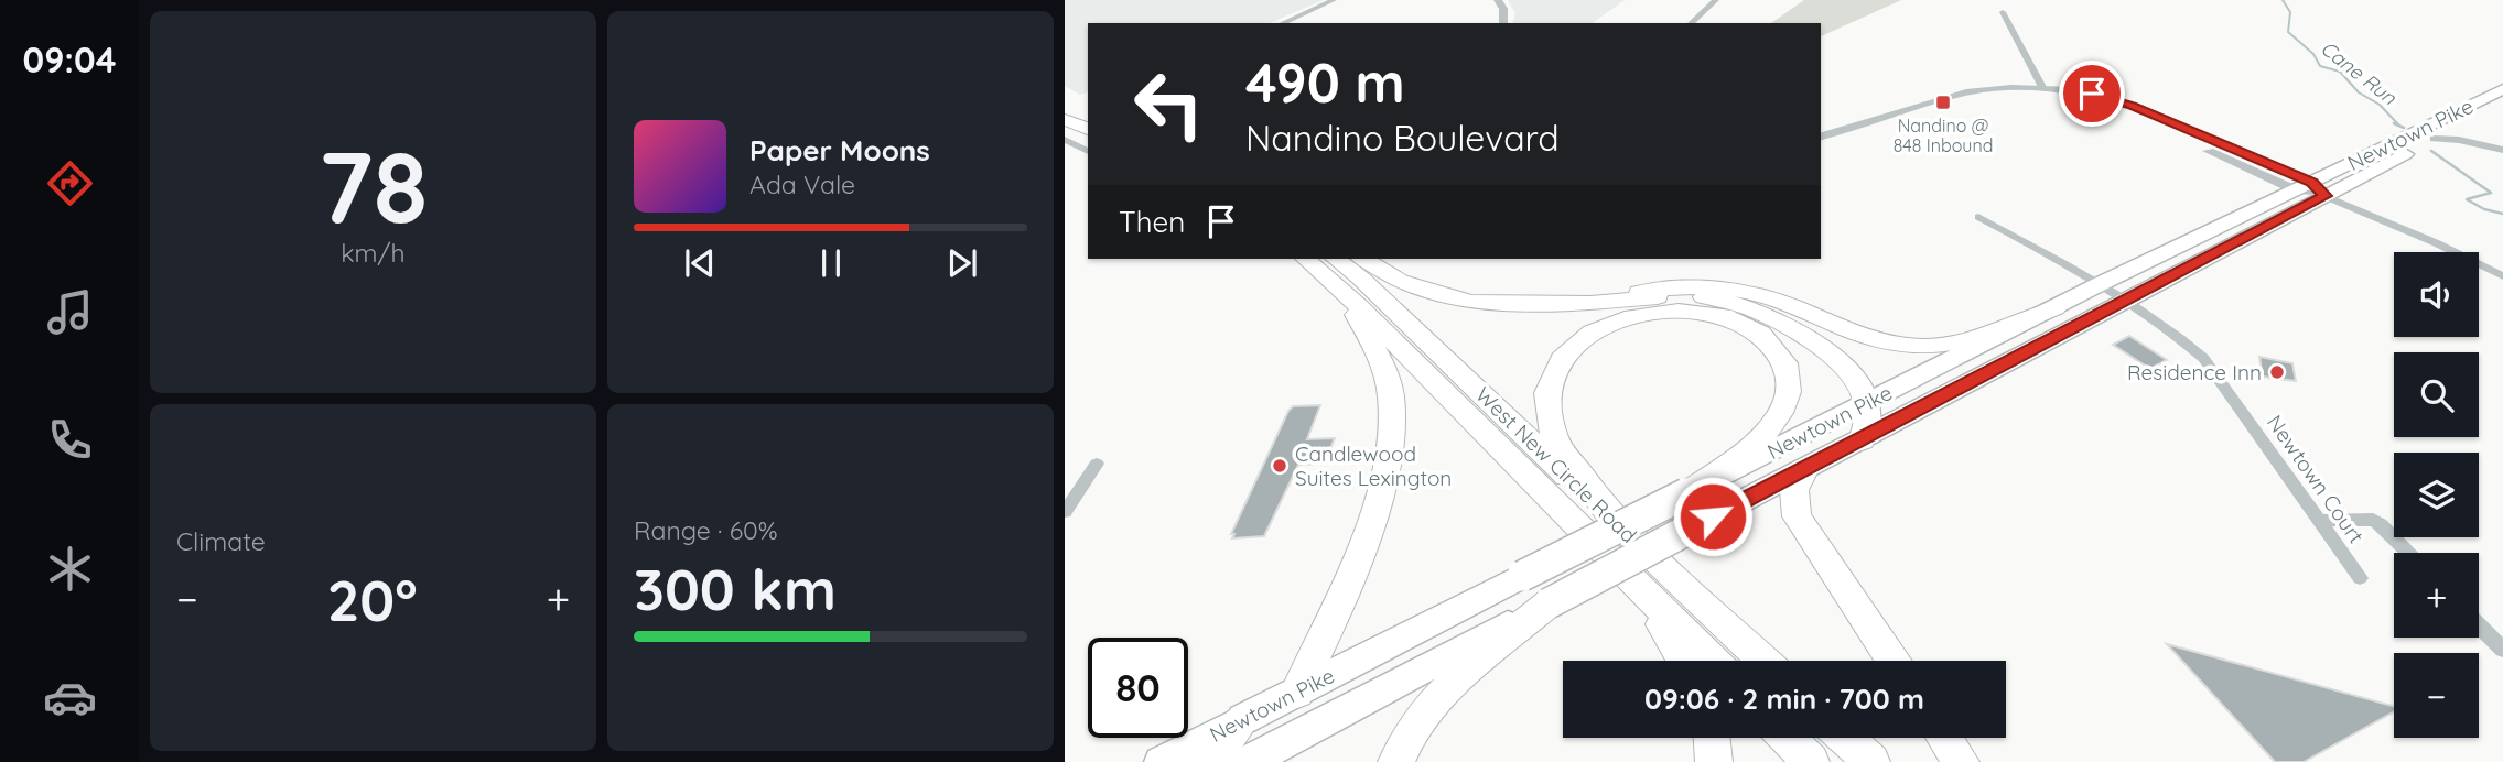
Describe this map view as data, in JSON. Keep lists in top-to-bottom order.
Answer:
{
  "streets": {
    "highway": ["Newtown Pike", "West New Circle Road"],
    "street": ["Newtown Court"]
  },
  "crossings": [
    ["Newtown Pike", "Newtown Court"]
  ],
  "water": ["Cane Run"],
  "places": {
    "transit": ["Nandino @ 848 Inbound"],
    "other": ["Residence Inn", "Candlewood Suites Lexington"]
  },
  "page": {
    "tabs": "09:04",
    "tile": [
      ["78", "km/h"],
      "Climate",
      ["Range · 60%", "300 km"]
    ],
    "turn": ["490 m", "Nandino Boulevard"],
    "song": ["Paper Moons", "Ada Vale"],
    "then": "Then",
    "map_buttons": ["+", "−"],
    "heat": ["−", "20°", "+"],
    "limit": "80",
    "trip": "09:06 · 2 min · 700 m"
  }
}
